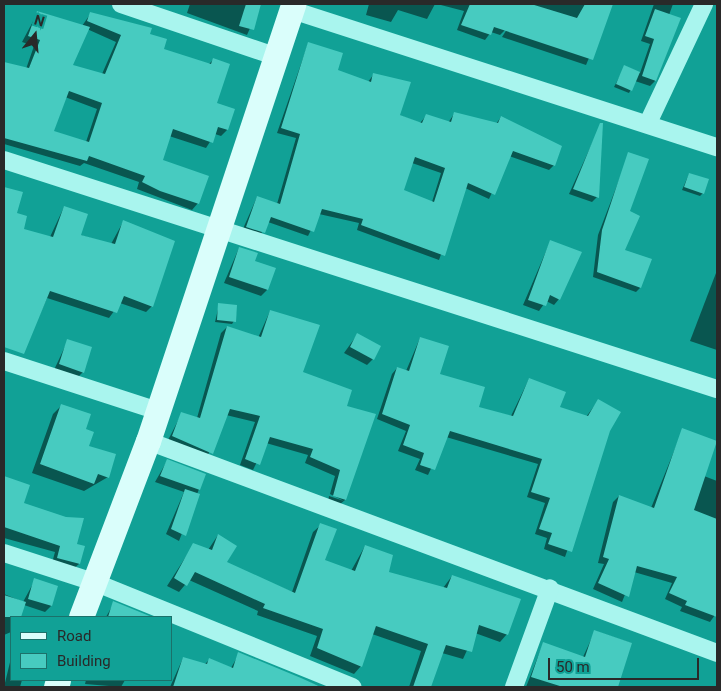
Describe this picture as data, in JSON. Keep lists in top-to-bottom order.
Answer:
{
  "legend": ["Road", "Building"],
  "scale_bar": "50 m",
  "north": "top"
}
